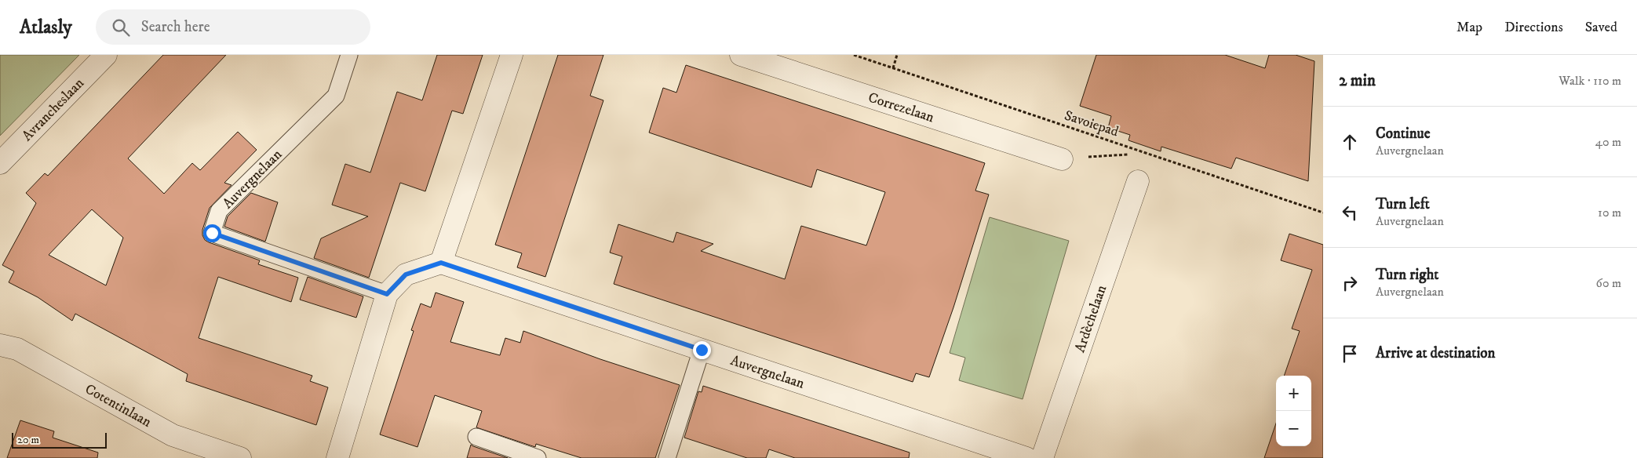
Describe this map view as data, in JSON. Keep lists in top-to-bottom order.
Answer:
{
  "streets": {
    "street": [
      "Correzelaan",
      "Avrancheslaan",
      "Auvergnelaan",
      "Ardèchelaan",
      "Cotentinlaan"
    ],
    "path": ["Savoiepad"]
  },
  "scale_bar": "20 m",
  "page": {
    "header": "Atlasly",
    "search": "Search here",
    "nav": ["Map", "Directions", "Saved"],
    "heading": ["2 min", "Walk · 110 m"],
    "list": [
      ["Continue", "Auvergnelaan", "40 m"],
      ["Turn left", "Auvergnelaan", "10 m"],
      ["Turn right", "Auvergnelaan", "60 m"],
      "Arrive at destination"
    ],
    "map_buttons": ["+", "−"],
    "scale": "20 m"
  }
}
